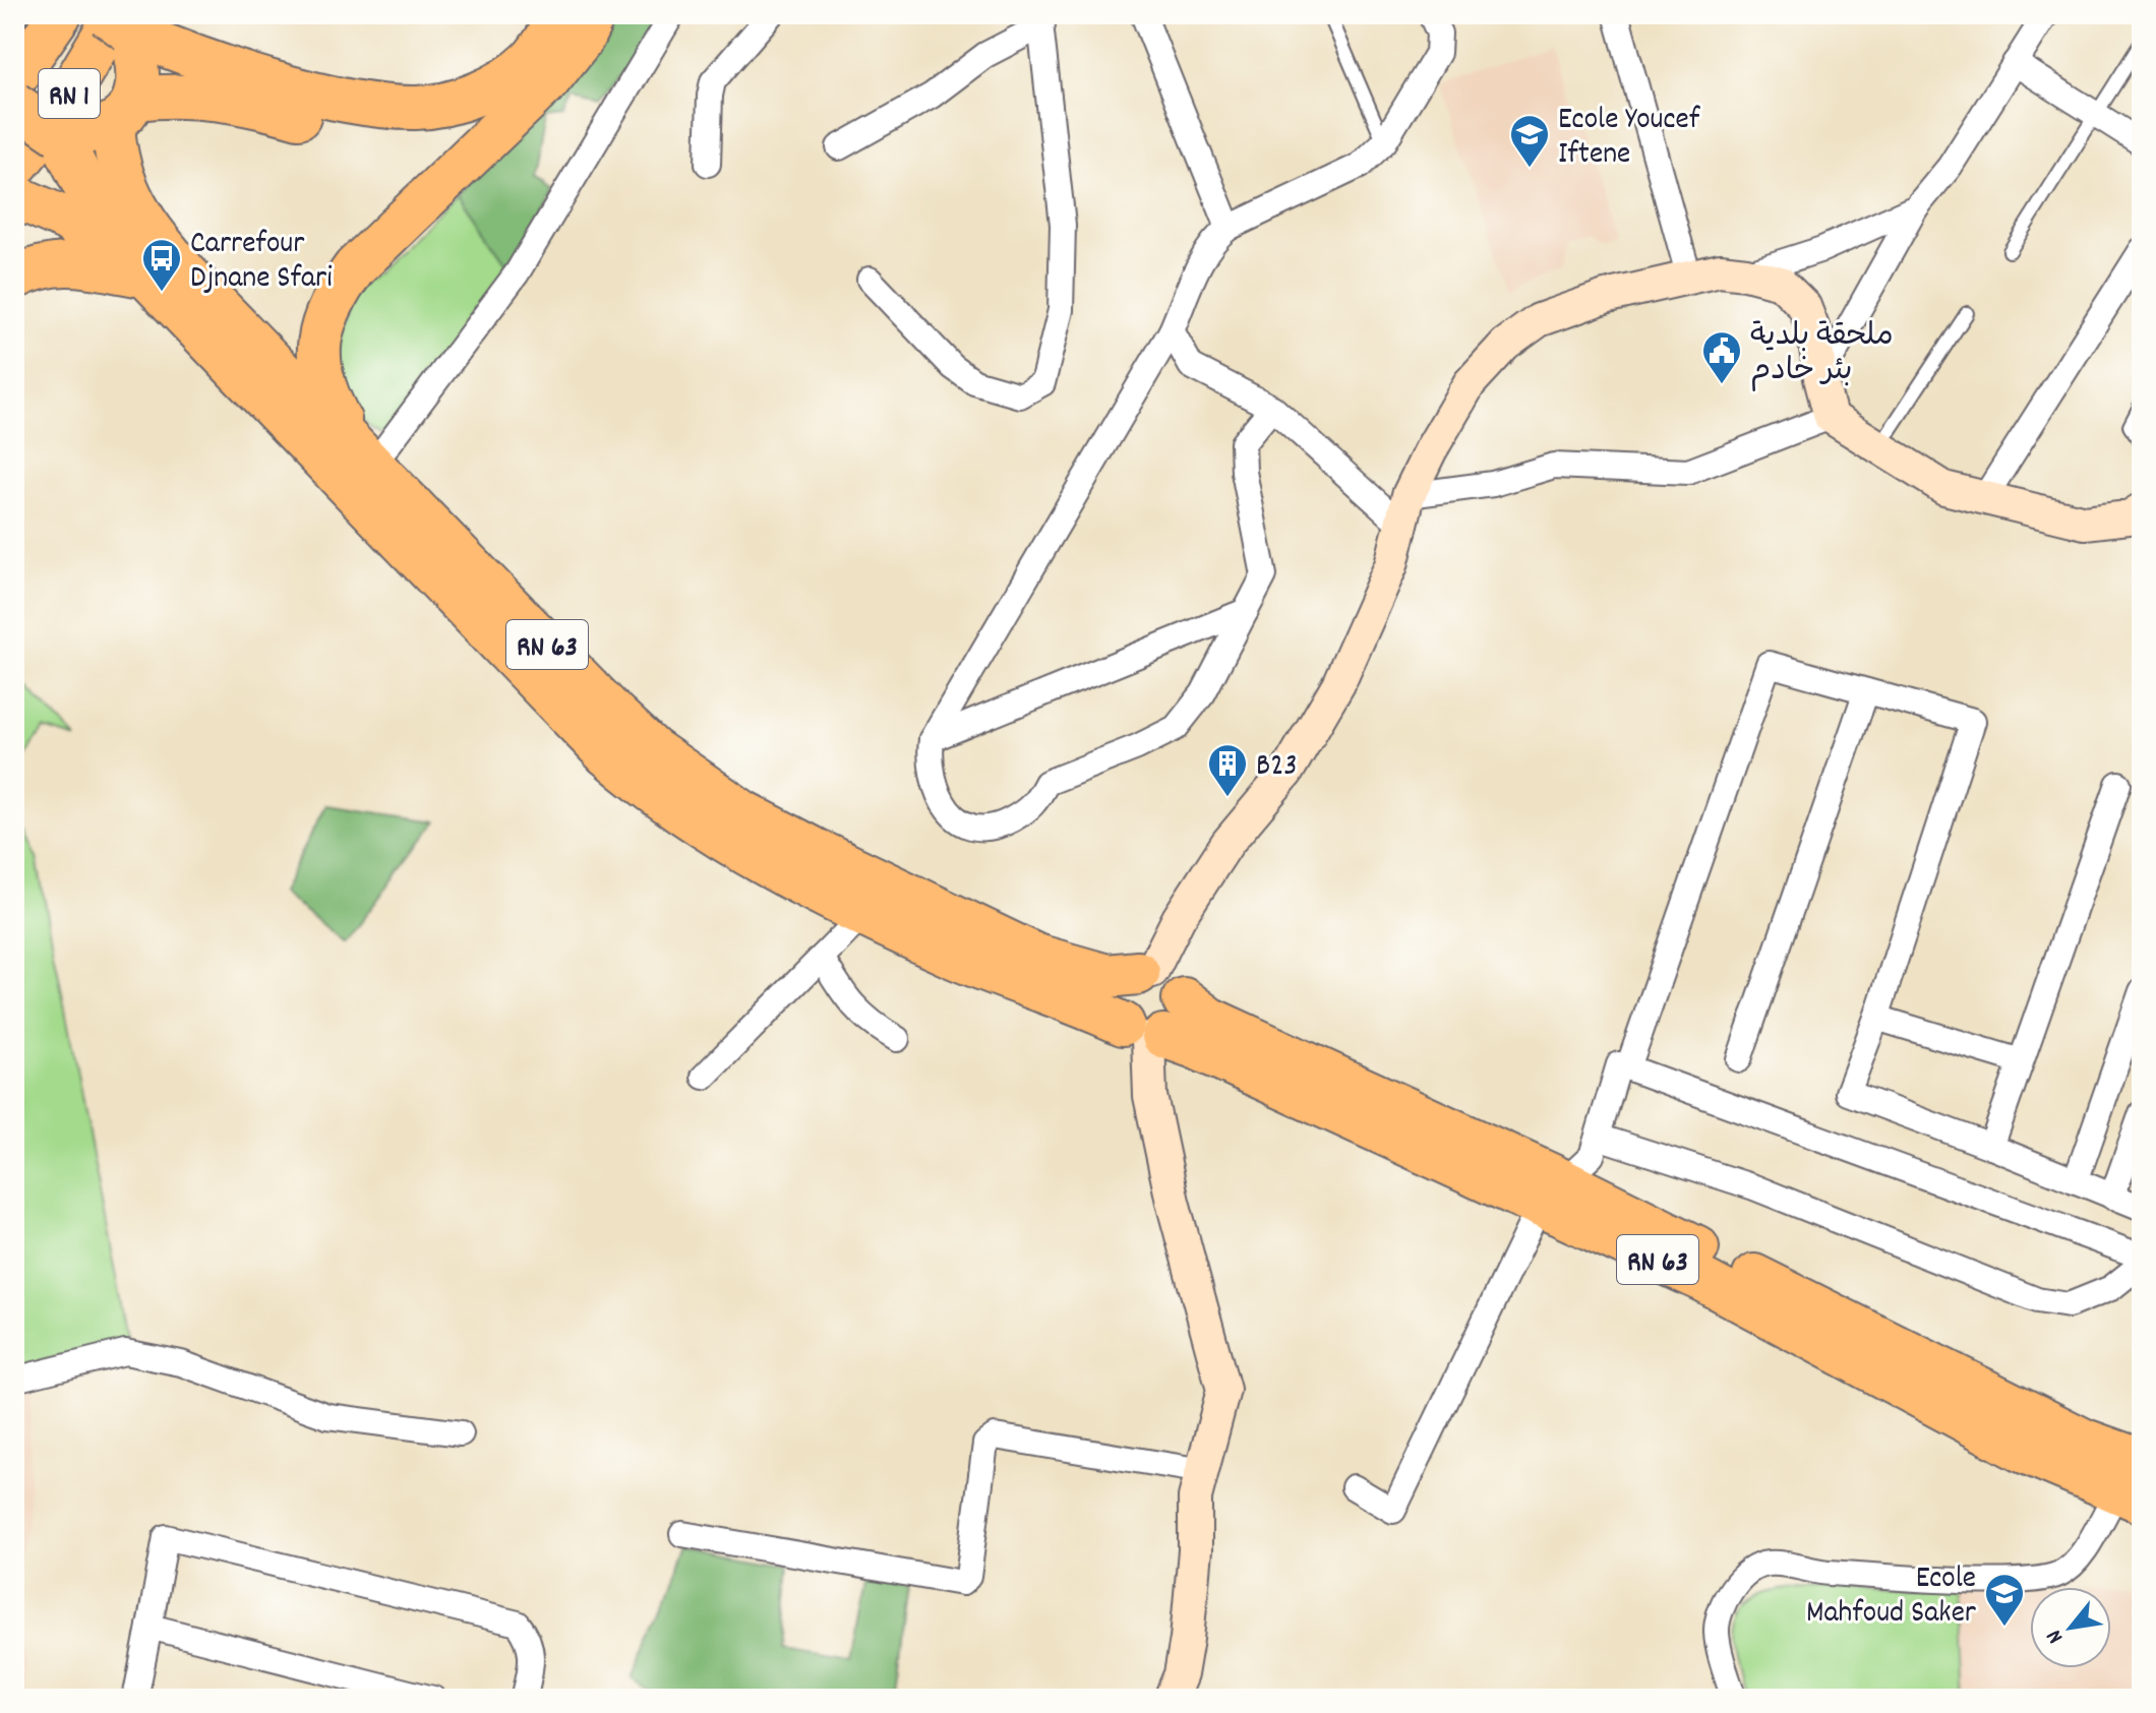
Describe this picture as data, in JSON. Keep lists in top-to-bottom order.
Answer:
{
  "streets": {
    "highway": ["RN 1", "RN 63"]
  },
  "crossings": [
    ["RN 1", "RN 63"]
  ],
  "places": {
    "school or university": ["Ecole Youcef Iftene", "Ecole Mahfoud Saker"],
    "bus stop": ["Carrefour Djnane Sfari"],
    "public building": ["ملحقة بلدية بئر خادم"],
    "building": ["B23"]
  },
  "north": "bottom left"
}
